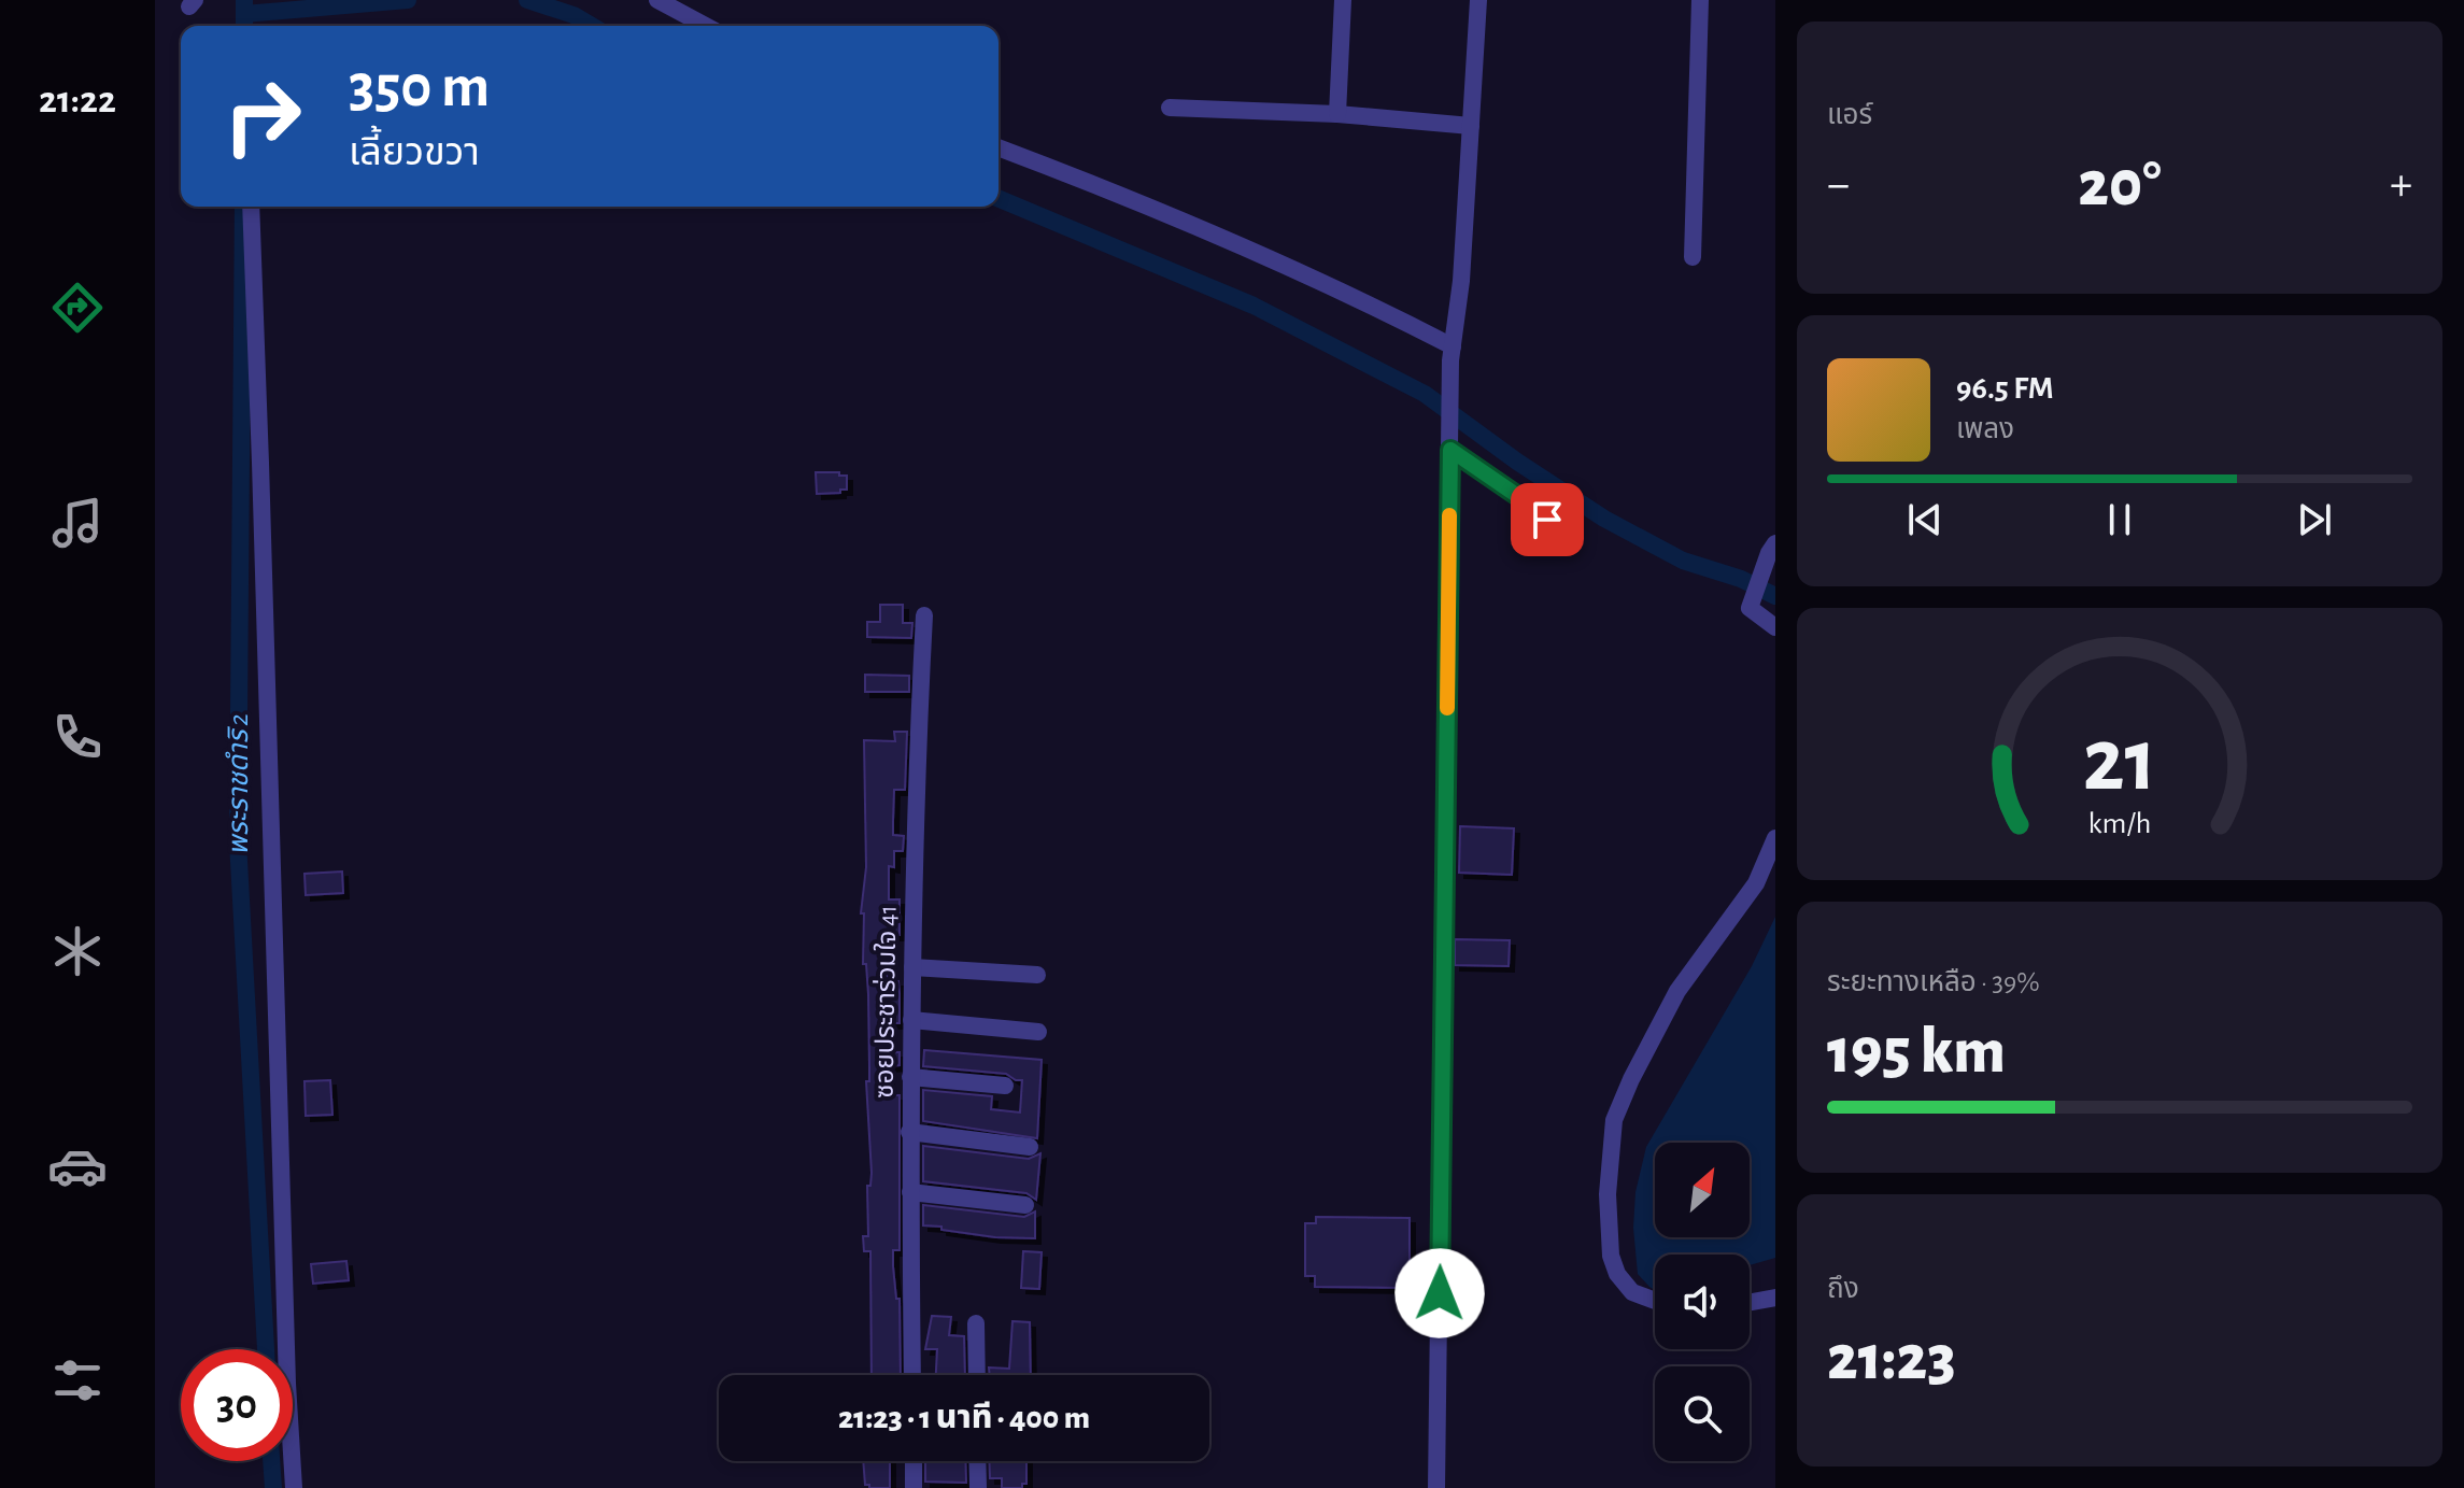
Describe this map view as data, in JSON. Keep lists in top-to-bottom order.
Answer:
{
  "streets": {
    "street": ["ซอยประชาร่วมใจ 41"]
  },
  "water": ["พระราชดำริ 2"],
  "north": "top right",
  "page": {
    "tabs": "21:22",
    "tile": [
      "แอร์",
      ["ระยะทางเหลือ · 39%", "195 km"],
      ["ถึง", "21:23"]
    ],
    "turn": ["350 m", "เลี้ยวขวา"],
    "heat": ["−", "20°", "+"],
    "song": ["96.5 FM", "เพลง"],
    "limit": "30",
    "trip": "21:23 · 1 นาที · 400 m",
    "gauge": ["21", "km/h"]
  }
}
